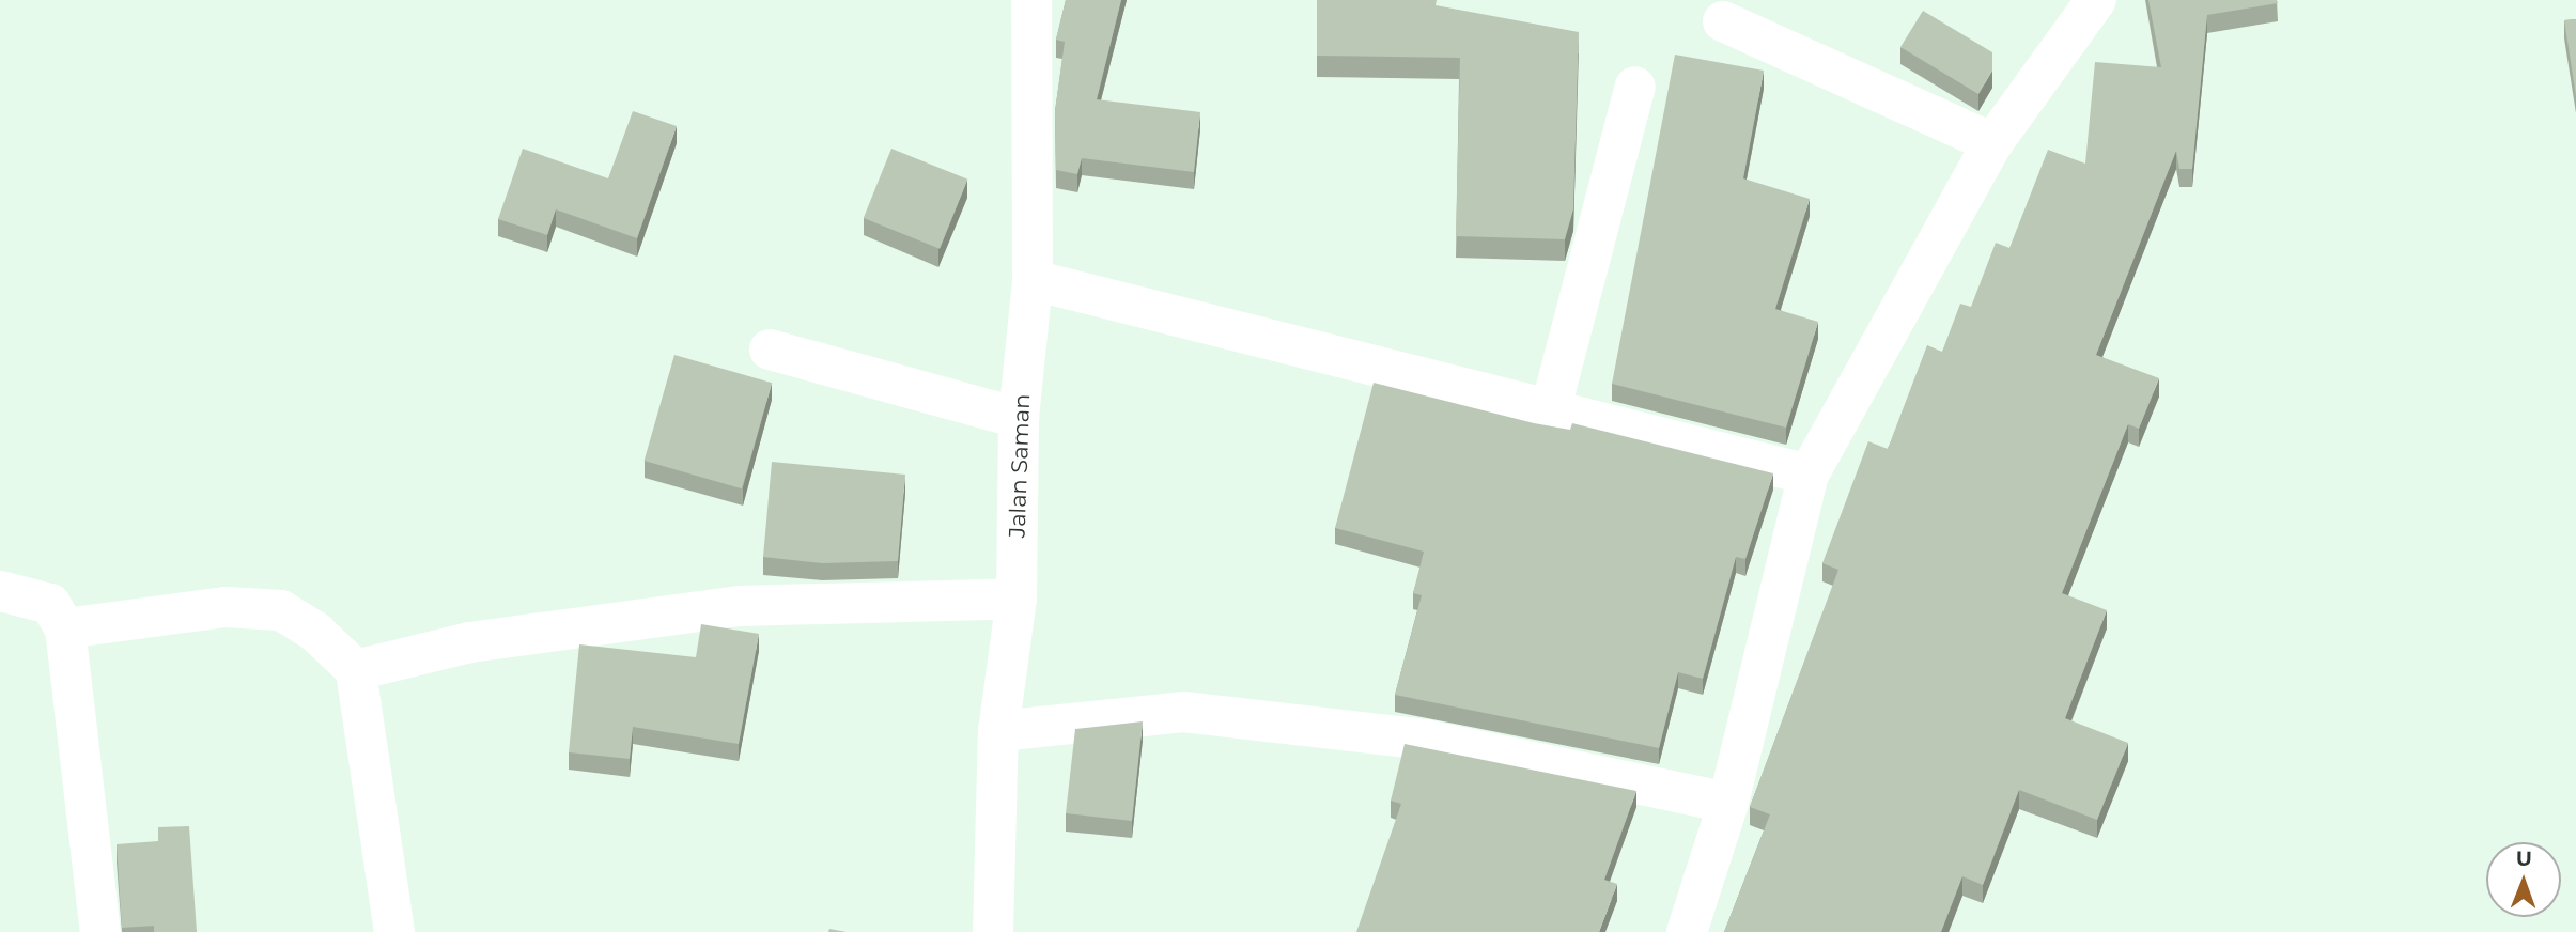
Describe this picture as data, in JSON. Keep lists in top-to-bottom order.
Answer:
{
  "streets": {
    "street": ["Jalan Saman"]
  },
  "north": "top"
}
